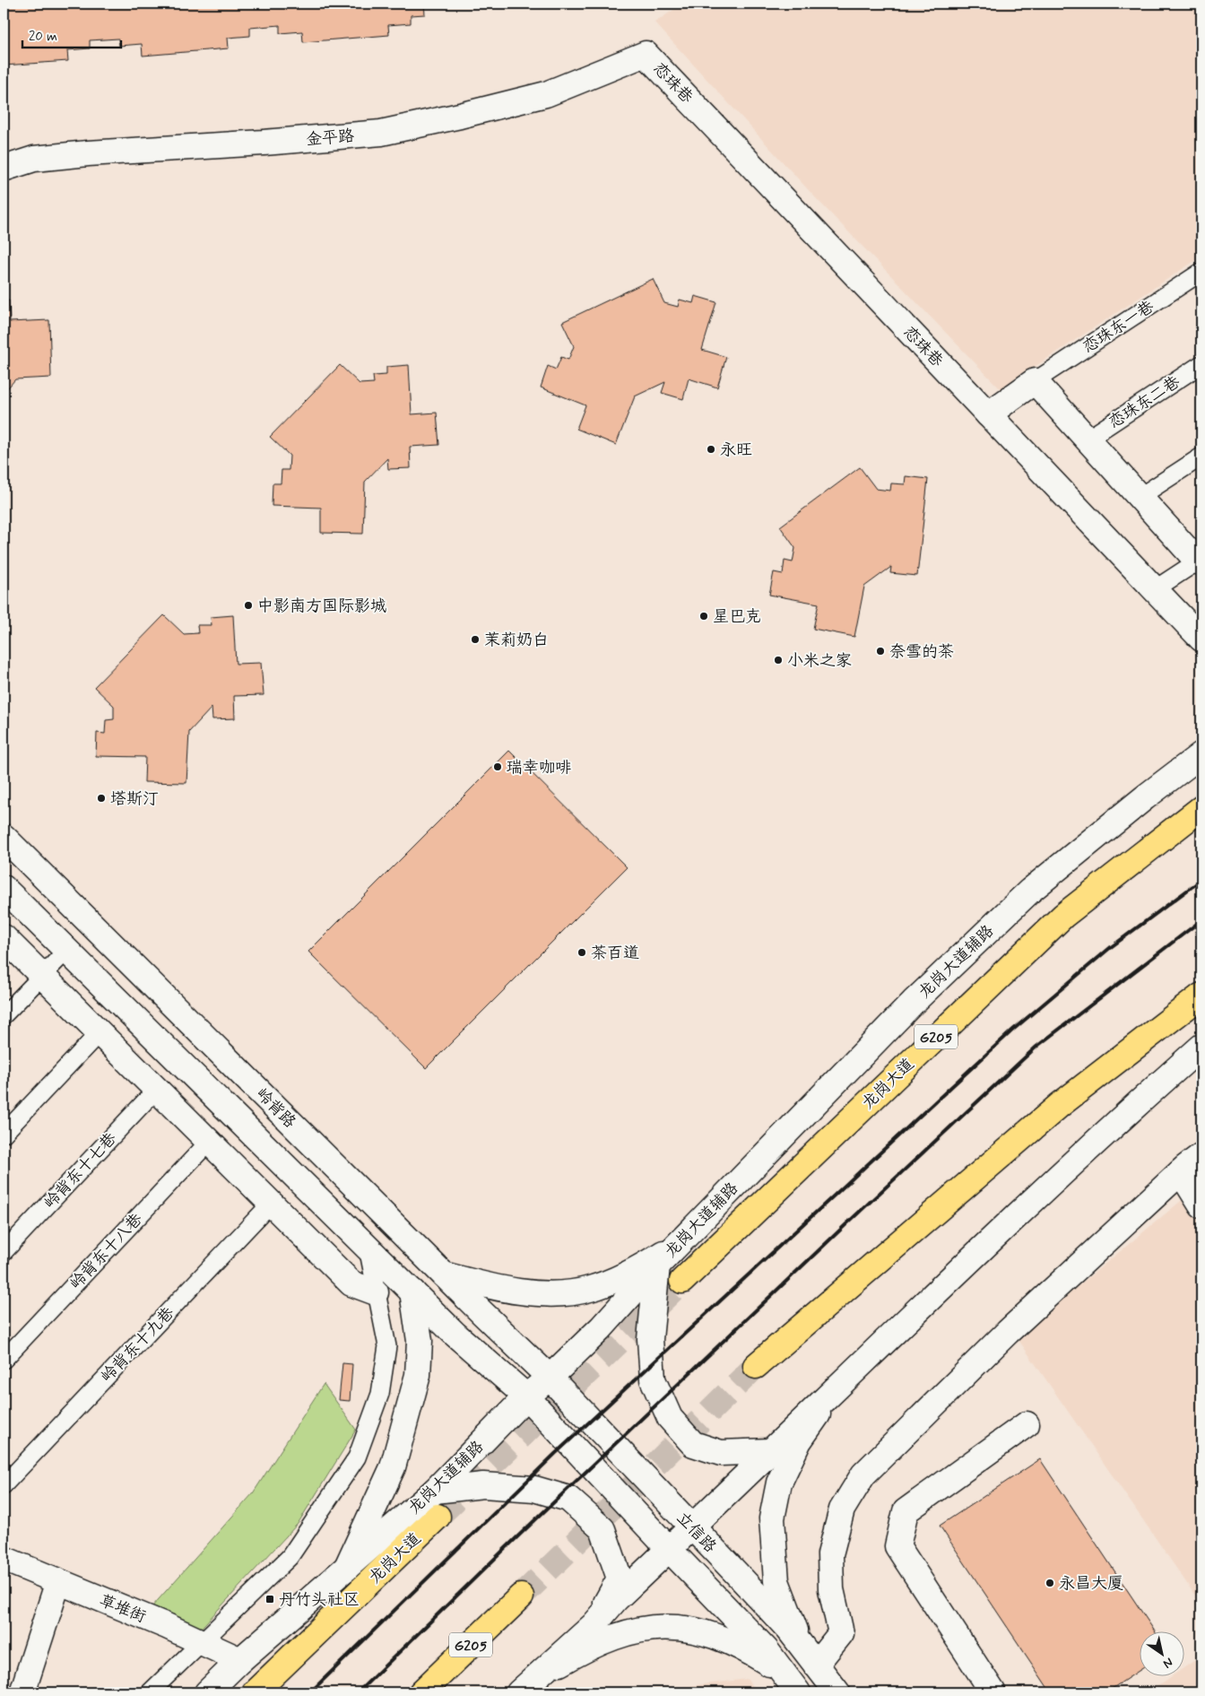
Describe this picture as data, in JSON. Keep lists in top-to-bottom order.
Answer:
{
  "streets": {
    "highway": ["G205", "龙岗大道"],
    "street": [
      "恋珠巷",
      "金平路",
      "龙岗大道辅路",
      "岭背路",
      "立信路",
      "草堆街"
    ],
    "lane": [
      "恋珠东一巷",
      "恋珠东二巷",
      "岭背东十七巷",
      "岭背东十八巷",
      "岭背东十九巷"
    ]
  },
  "crossings": [
    ["恋珠巷", "金平路"],
    ["龙岗大道辅路", "岭背路"],
    ["龙岗大道辅路", "立信路"],
    ["龙岗大道辅路", "草堆街"],
    ["岭背路", "立信路"]
  ],
  "places": {
    "other": [
      "永旺",
      "中影南方国际影城",
      "星巴克",
      "茉莉奶白",
      "奈雪的茶",
      "小米之家",
      "瑞幸咖啡",
      "塔斯汀",
      "茶百道",
      "永昌大厦"
    ],
    "transit": ["丹竹头社区"]
  },
  "scale_bar": "20 m",
  "north": "bottom right"
}
